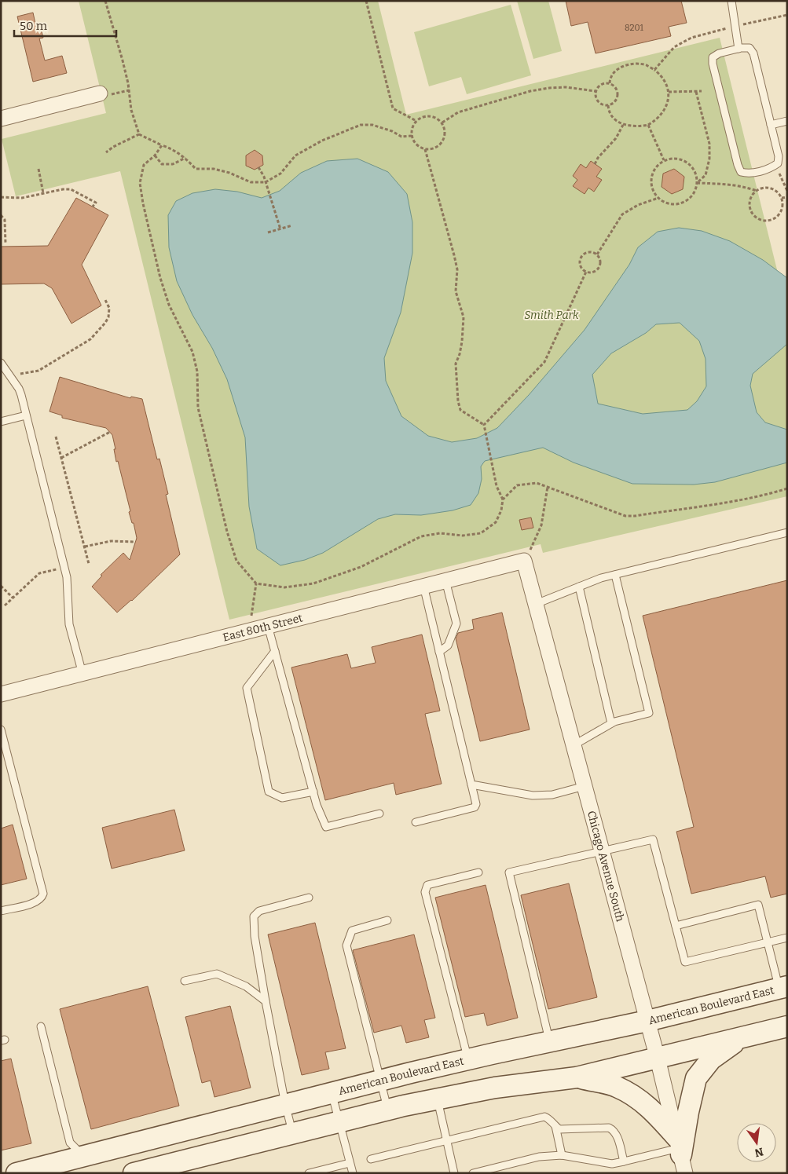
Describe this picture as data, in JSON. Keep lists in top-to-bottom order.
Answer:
{
  "streets": {
    "main road": ["American Boulevard East"],
    "street": ["East 80th Street", "Chicago Avenue South"]
  },
  "crossings": [
    ["East 80th Street", "Chicago Avenue South"],
    ["Chicago Avenue South", "American Boulevard East"]
  ],
  "parks": ["Smith Park"],
  "house_numbers": ["8201"],
  "scale_bar": "50 m",
  "north": "bottom"
}
